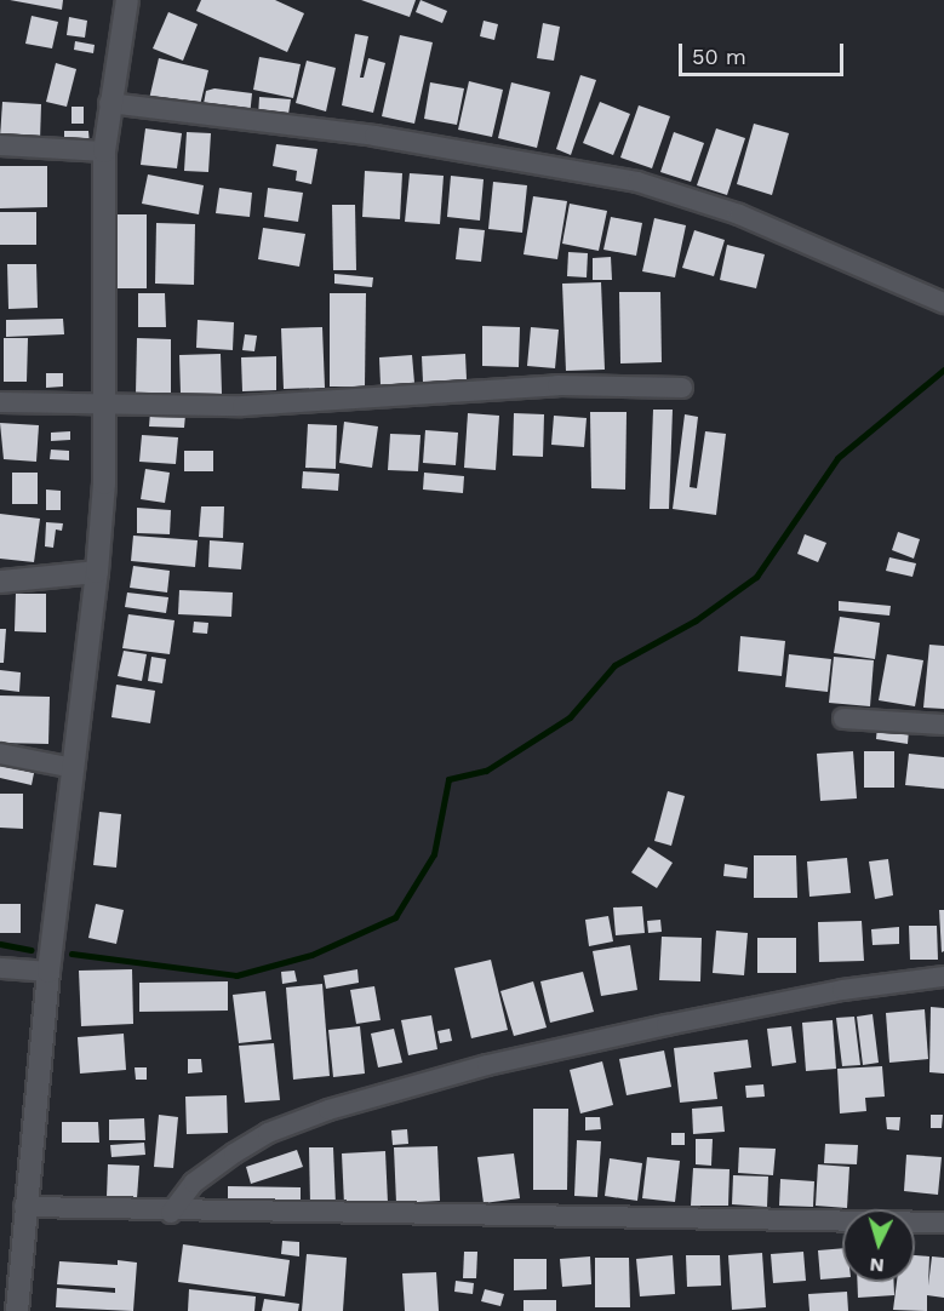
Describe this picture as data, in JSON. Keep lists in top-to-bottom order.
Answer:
{
  "scale_bar": "50 m",
  "north": "bottom"
}
